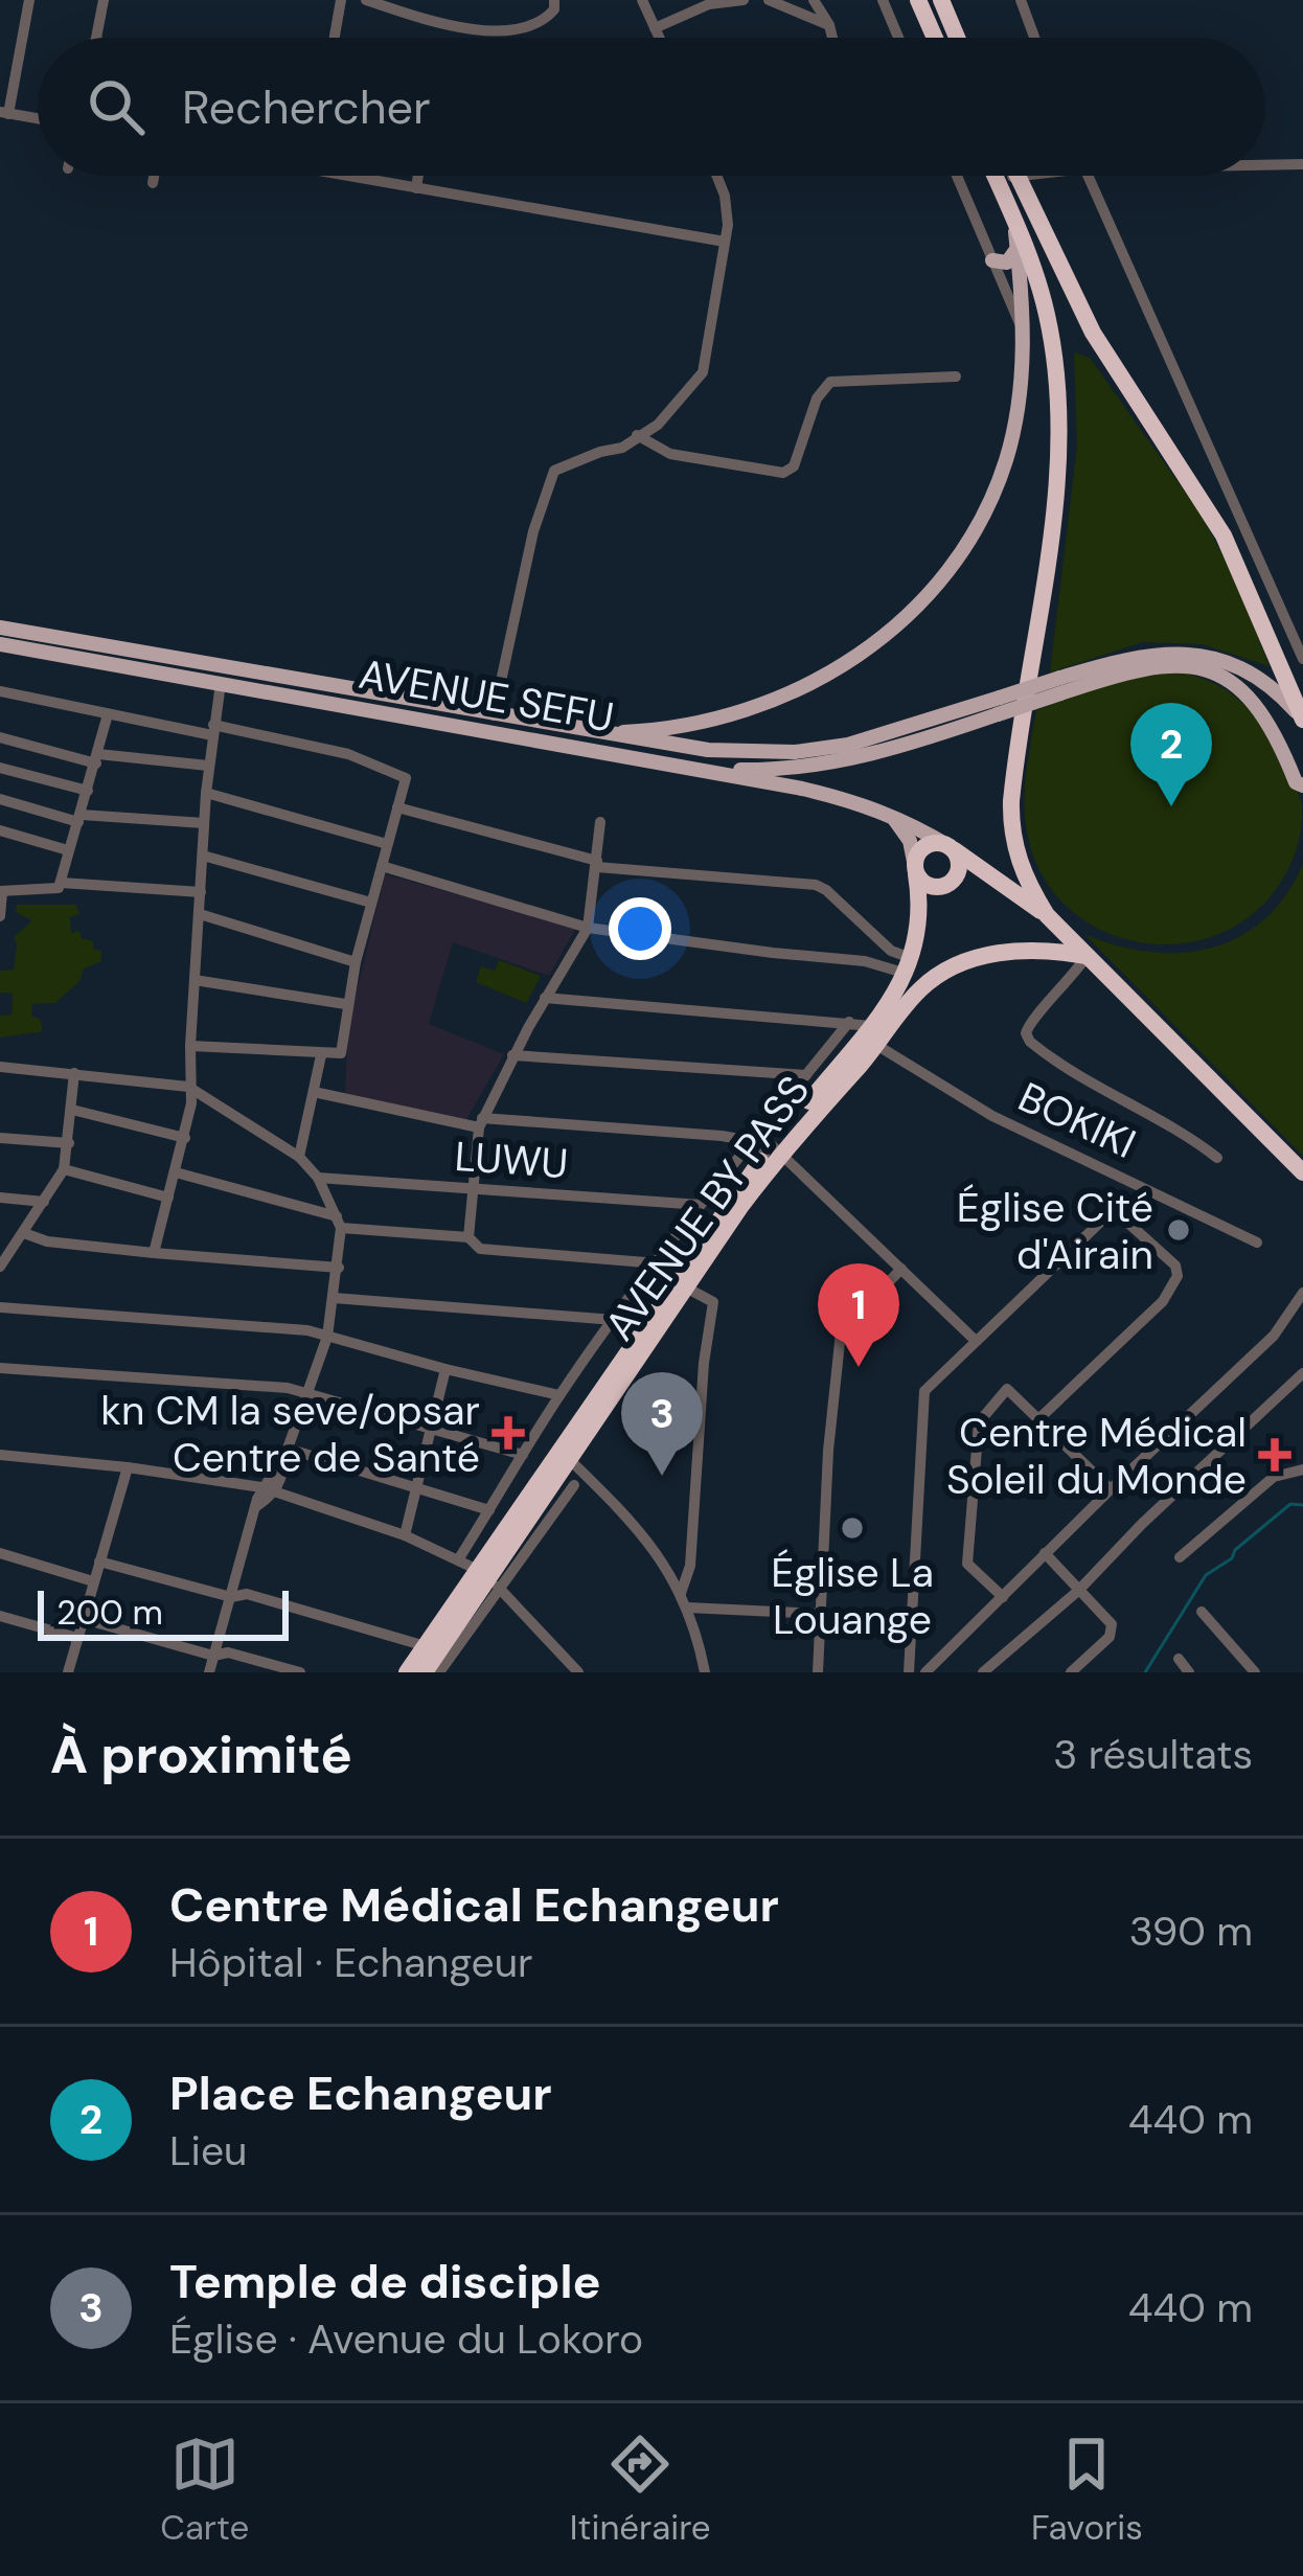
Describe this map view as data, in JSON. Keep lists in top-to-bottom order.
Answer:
{
  "streets": {
    "highway": ["AVENUE BY PASS"],
    "main road": ["AVENUE SEFU"],
    "street": ["BOKIKI", "LUWU"]
  },
  "crossings": [
    ["BOKIKI", "AVENUE BY PASS"]
  ],
  "places": {
    "other": ["Église Cité d'Airain", "Église La Louange"],
    "health": ["kn CM la seve/opsar Centre de Santé", "Centre Médical Soleil du Monde"]
  },
  "scale_bar": "200 m",
  "page": {
    "search": "Rechercher",
    "pins": ["2", "1", "3"],
    "scale": "200 m",
    "heading": ["À proximité", "3 résultats"],
    "list": [
      {
        "mark": "1",
        "name": "Centre Médical Echangeur",
        "note": "Hôpital · Echangeur",
        "value": "390 m"
      },
      {
        "mark": "2",
        "name": "Place Echangeur",
        "note": "Lieu",
        "value": "440 m"
      },
      {
        "mark": "3",
        "name": "Temple de disciple",
        "note": "Église · Avenue du Lokoro",
        "value": "440 m"
      }
    ],
    "nav": ["Carte", "Itinéraire", "Favoris"]
  }
}
